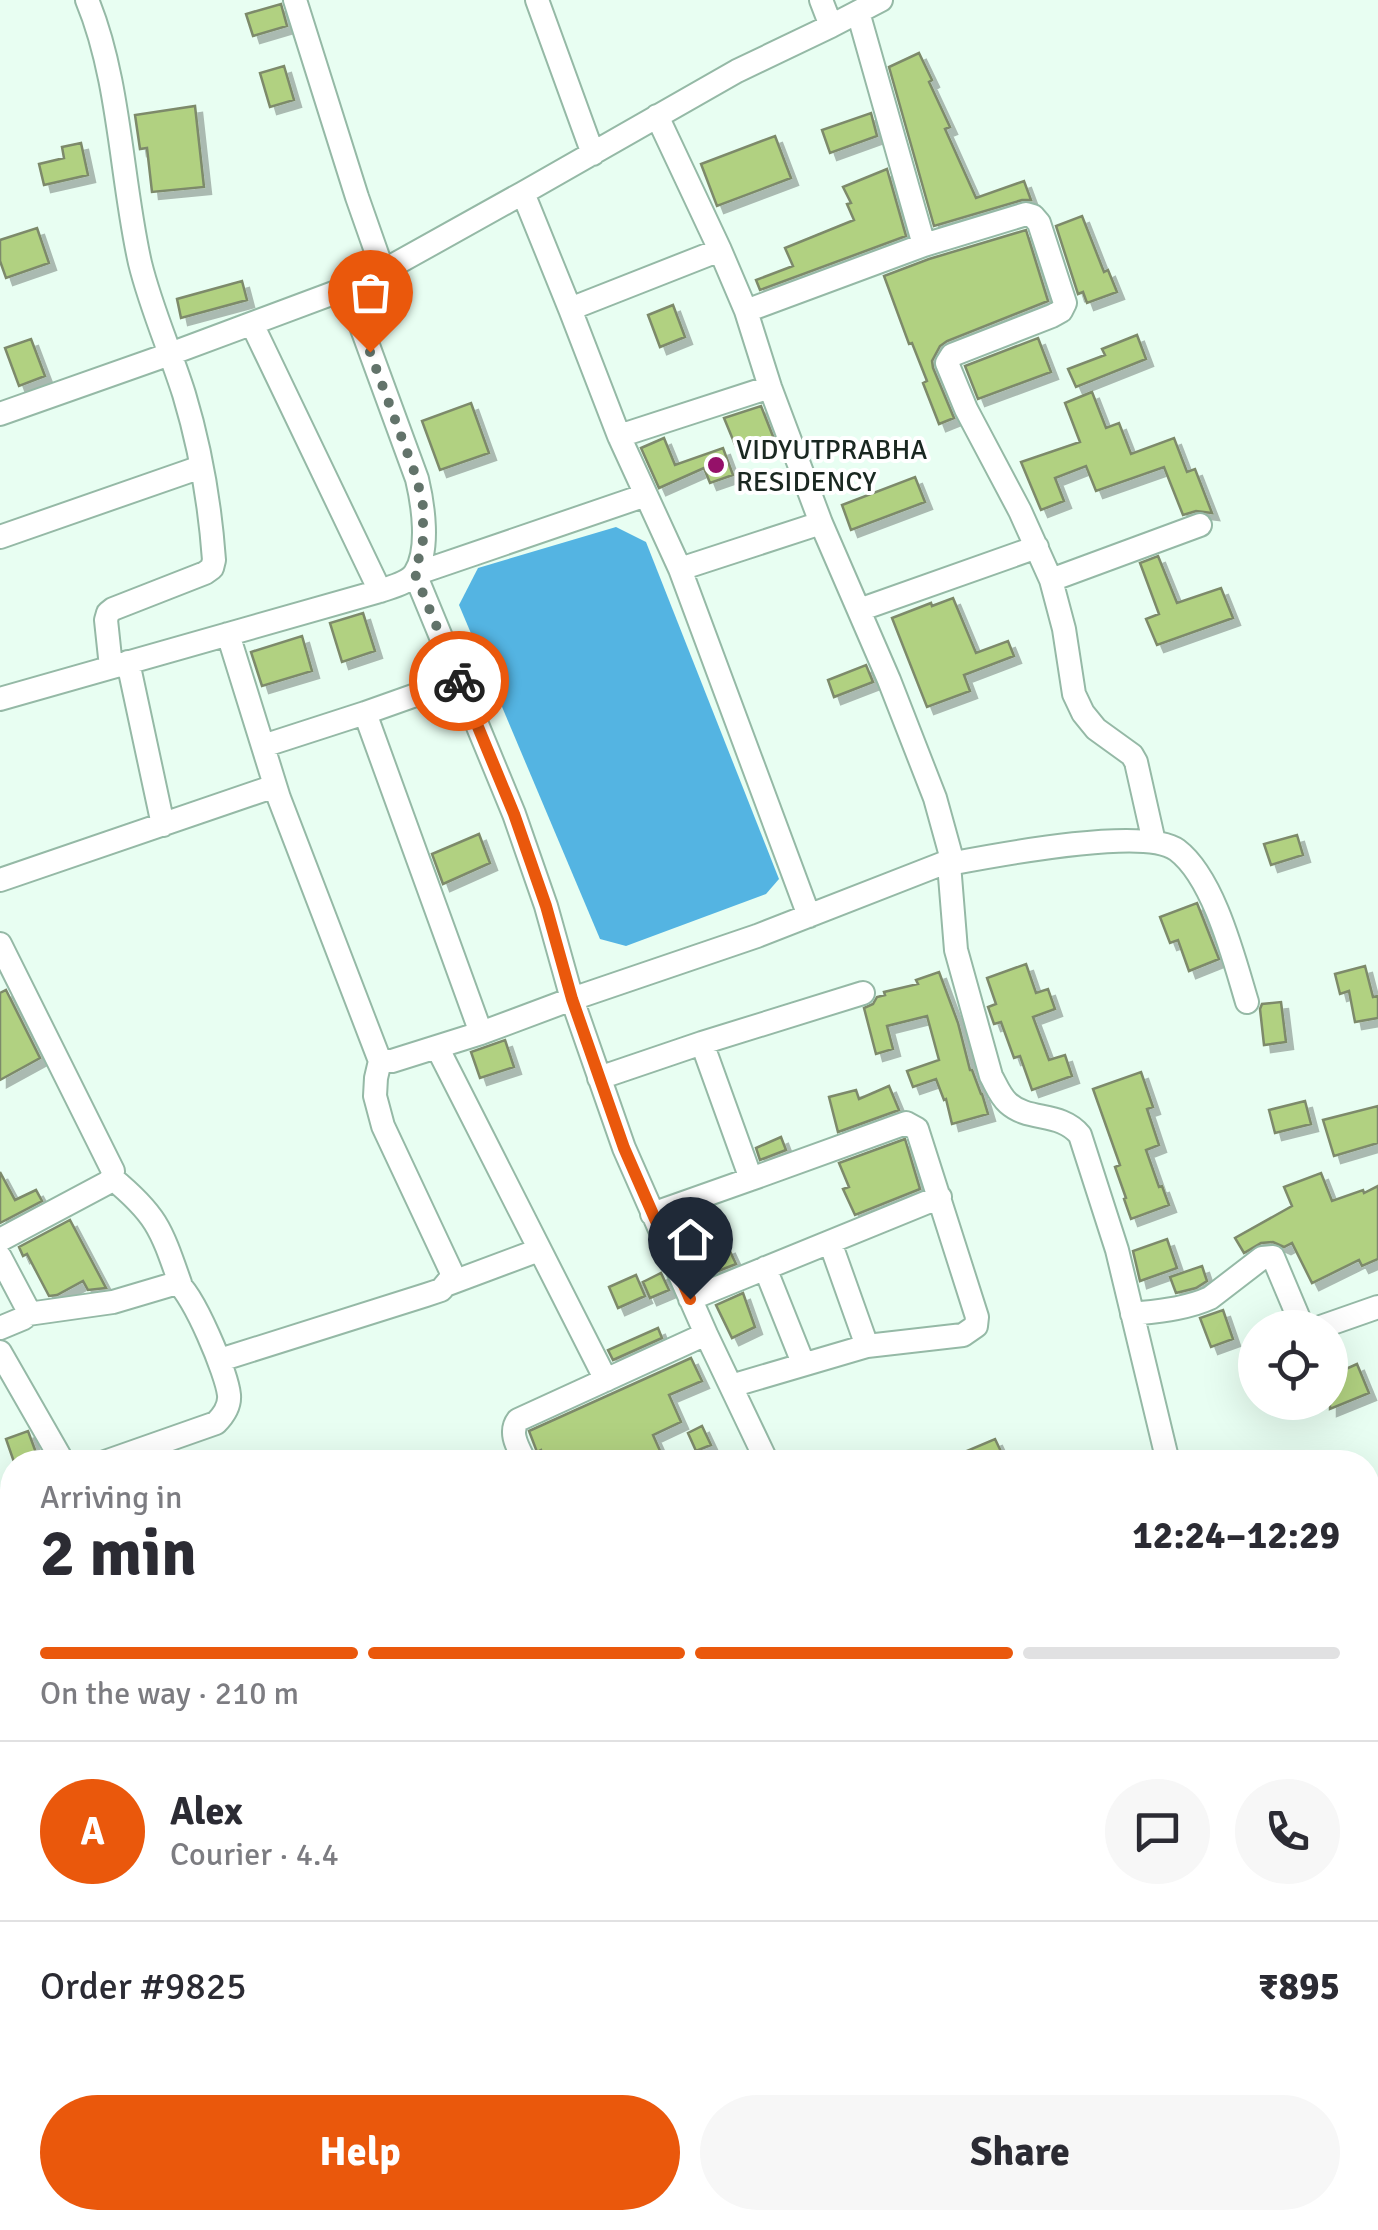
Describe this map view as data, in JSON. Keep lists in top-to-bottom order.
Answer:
{
  "places": ["VIDYUTPRABHA RESIDENCY"],
  "page": {
    "heading": ["2 min", "Arriving in", "12:24–12:29"],
    "panel": [
      "Alex",
      "Courier · 4.4",
      "Order #9825",
      "₹895"
    ],
    "bar": "On the way · 210 m",
    "round": "A",
    "buttons": ["Help", "Share"]
  }
}
